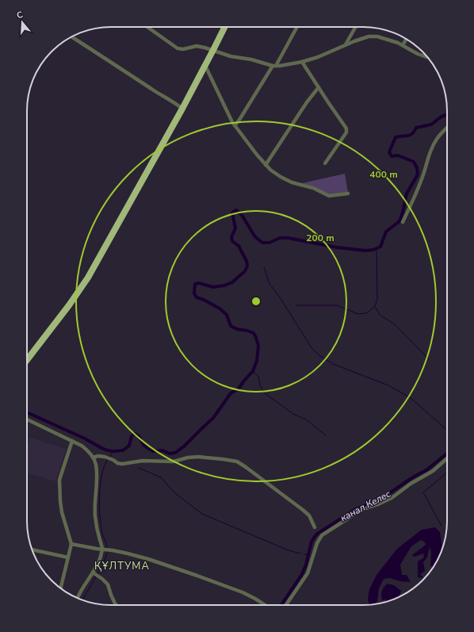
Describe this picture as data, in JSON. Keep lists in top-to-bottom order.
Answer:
{
  "districts": ["ҚҰЛТУМА"],
  "water": ["канал Келес"],
  "north": "top",
  "rings": ["400 m", "200 m"]
}
